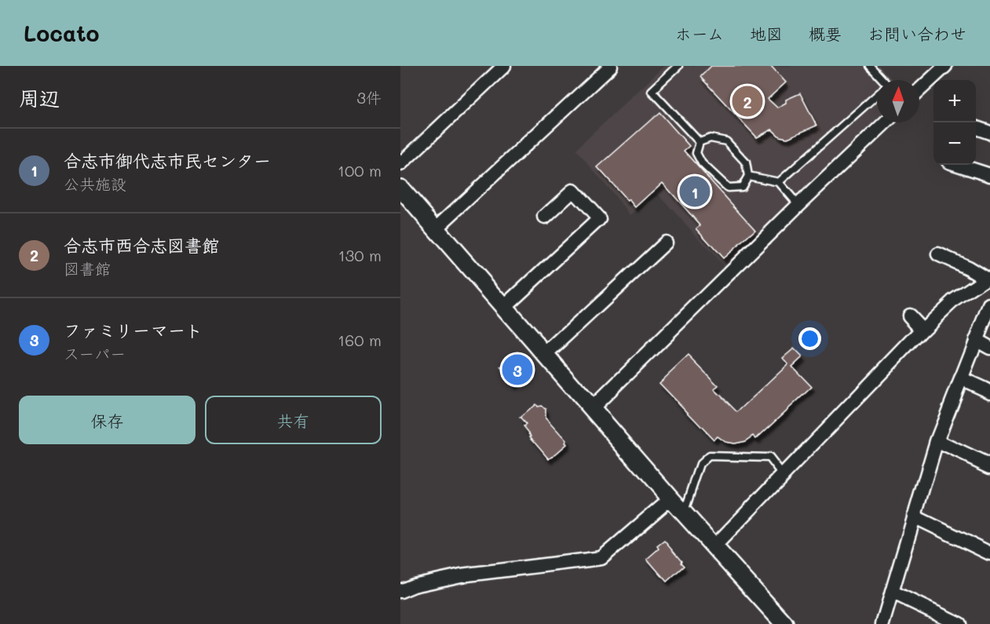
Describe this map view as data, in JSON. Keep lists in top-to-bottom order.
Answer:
{
  "north": "top",
  "page": {
    "header": "Locato",
    "nav": [
      "ホーム",
      "地図",
      "概要",
      "お問い合わせ"
    ],
    "heading": ["周辺", "3件"],
    "map_buttons": ["+", "−"],
    "pins": ["2", "1", "3"],
    "list": [
      {
        "mark": "1",
        "name": "合志市御代志市民センター",
        "note": "公共施設",
        "value": "100 m"
      },
      {
        "mark": "2",
        "name": "合志市西合志図書館",
        "note": "図書館",
        "value": "130 m"
      },
      {
        "mark": "3",
        "name": "ファミリーマート",
        "note": "スーパー",
        "value": "160 m"
      }
    ],
    "buttons": ["保存", "共有"]
  }
}
